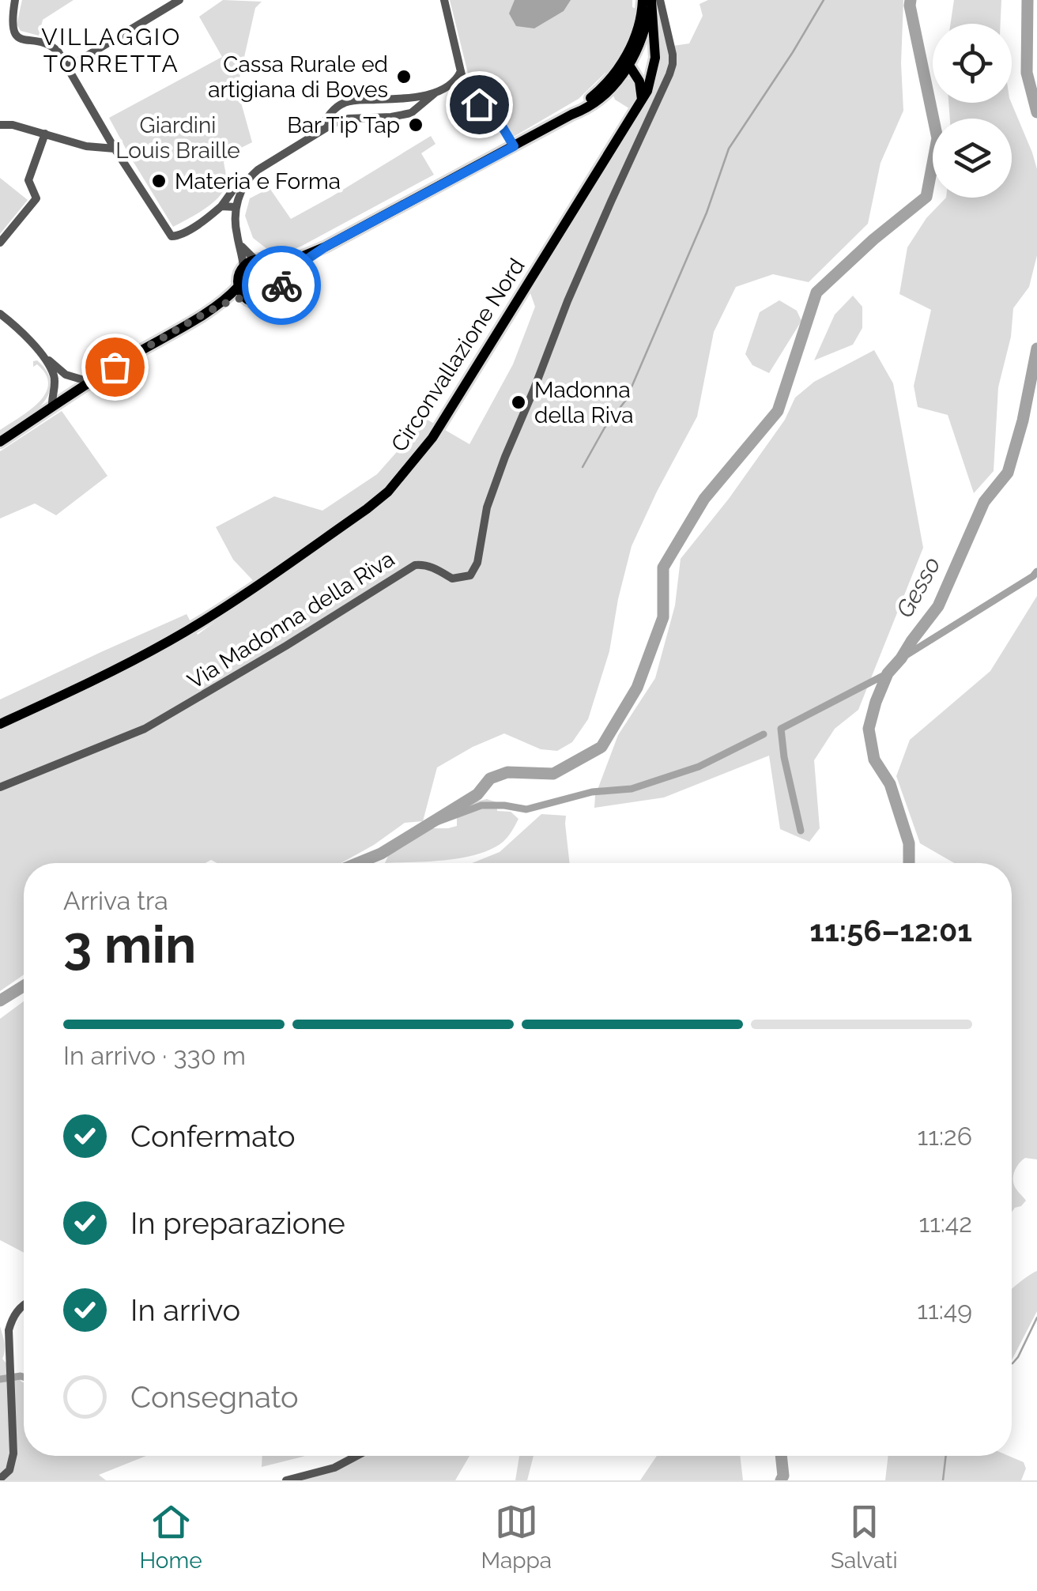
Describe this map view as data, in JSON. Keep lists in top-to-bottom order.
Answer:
{
  "streets": {
    "main road": ["Circonvallazione Nord"],
    "street": ["Via Madonna della Riva"]
  },
  "districts": ["VILLAGGIO TORRETTA"],
  "water": ["Gesso"],
  "parks": ["Giardini Louis Braille"],
  "places": [
    "Cassa Rurale ed artigiana di Boves",
    "Bar Tip Tap",
    "Materia e Forma",
    "Madonna della Riva"
  ],
  "page": {
    "heading": ["3 min", "Arriva tra", "11:56–12:01"],
    "bar": "In arrivo · 330 m",
    "list": [
      ["Confermato", "11:26"],
      ["In preparazione", "11:42"],
      ["In arrivo", "11:49"],
      "Consegnato"
    ],
    "tabs": ["Home", "Mappa", "Salvati"]
  }
}
